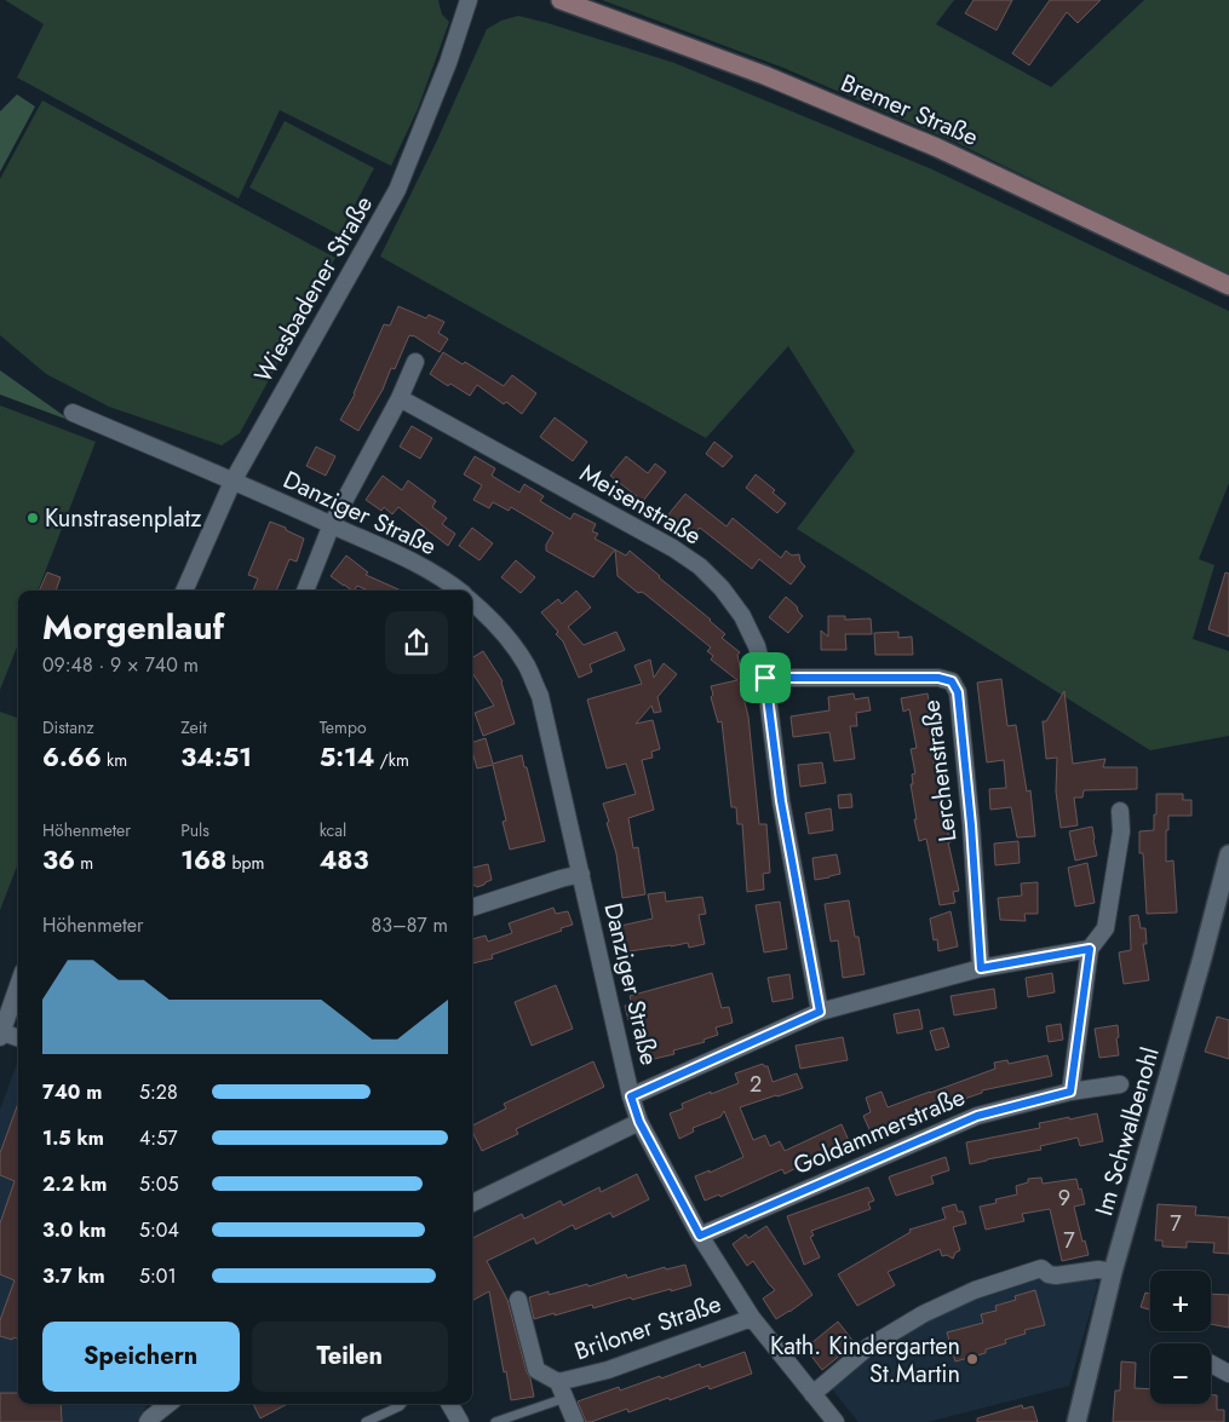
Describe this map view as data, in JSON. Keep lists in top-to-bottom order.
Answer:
{
  "streets": {
    "main road": ["Bremer Straße"],
    "street": [
      "Wiesbadener Straße",
      "Meisenstraße",
      "Danziger Straße",
      "Lerchenstraße",
      "Goldammerstraße",
      "Im Schwalbenohl",
      "Briloner Straße"
    ]
  },
  "crossings": [
    ["Wiesbadener Straße", "Danziger Straße"],
    ["Meisenstraße", "Lerchenstraße"],
    ["Danziger Straße", "Goldammerstraße"],
    ["Danziger Straße", "Briloner Straße"]
  ],
  "places": ["Kunstrasenplatz", "Kath. Kindergarten St.Martin"],
  "house_numbers": [
    "2",
    "9",
    "7",
    "7"
  ],
  "page": {
    "heading": ["Morgenlauf", "09:48 · 9 × 740 m"],
    "stats": [
      ["Distanz", "6.66 km"],
      ["Zeit", "34:51"],
      ["Tempo", "5:14 /km"],
      ["Höhenmeter", "36 m"],
      ["Puls", "168 bpm"],
      ["kcal", "483"]
    ],
    "chart": ["Höhenmeter", "83–87 m"],
    "list": [
      {
        "name": "740 m",
        "note": "5:28"
      },
      {
        "name": "1.5 km",
        "note": "4:57"
      },
      {
        "name": "2.2 km",
        "note": "5:05"
      },
      {
        "name": "3.0 km",
        "note": "5:04"
      },
      {
        "name": "3.7 km",
        "note": "5:01"
      }
    ],
    "map_buttons": ["+", "−"],
    "buttons": ["Speichern", "Teilen"]
  }
}
